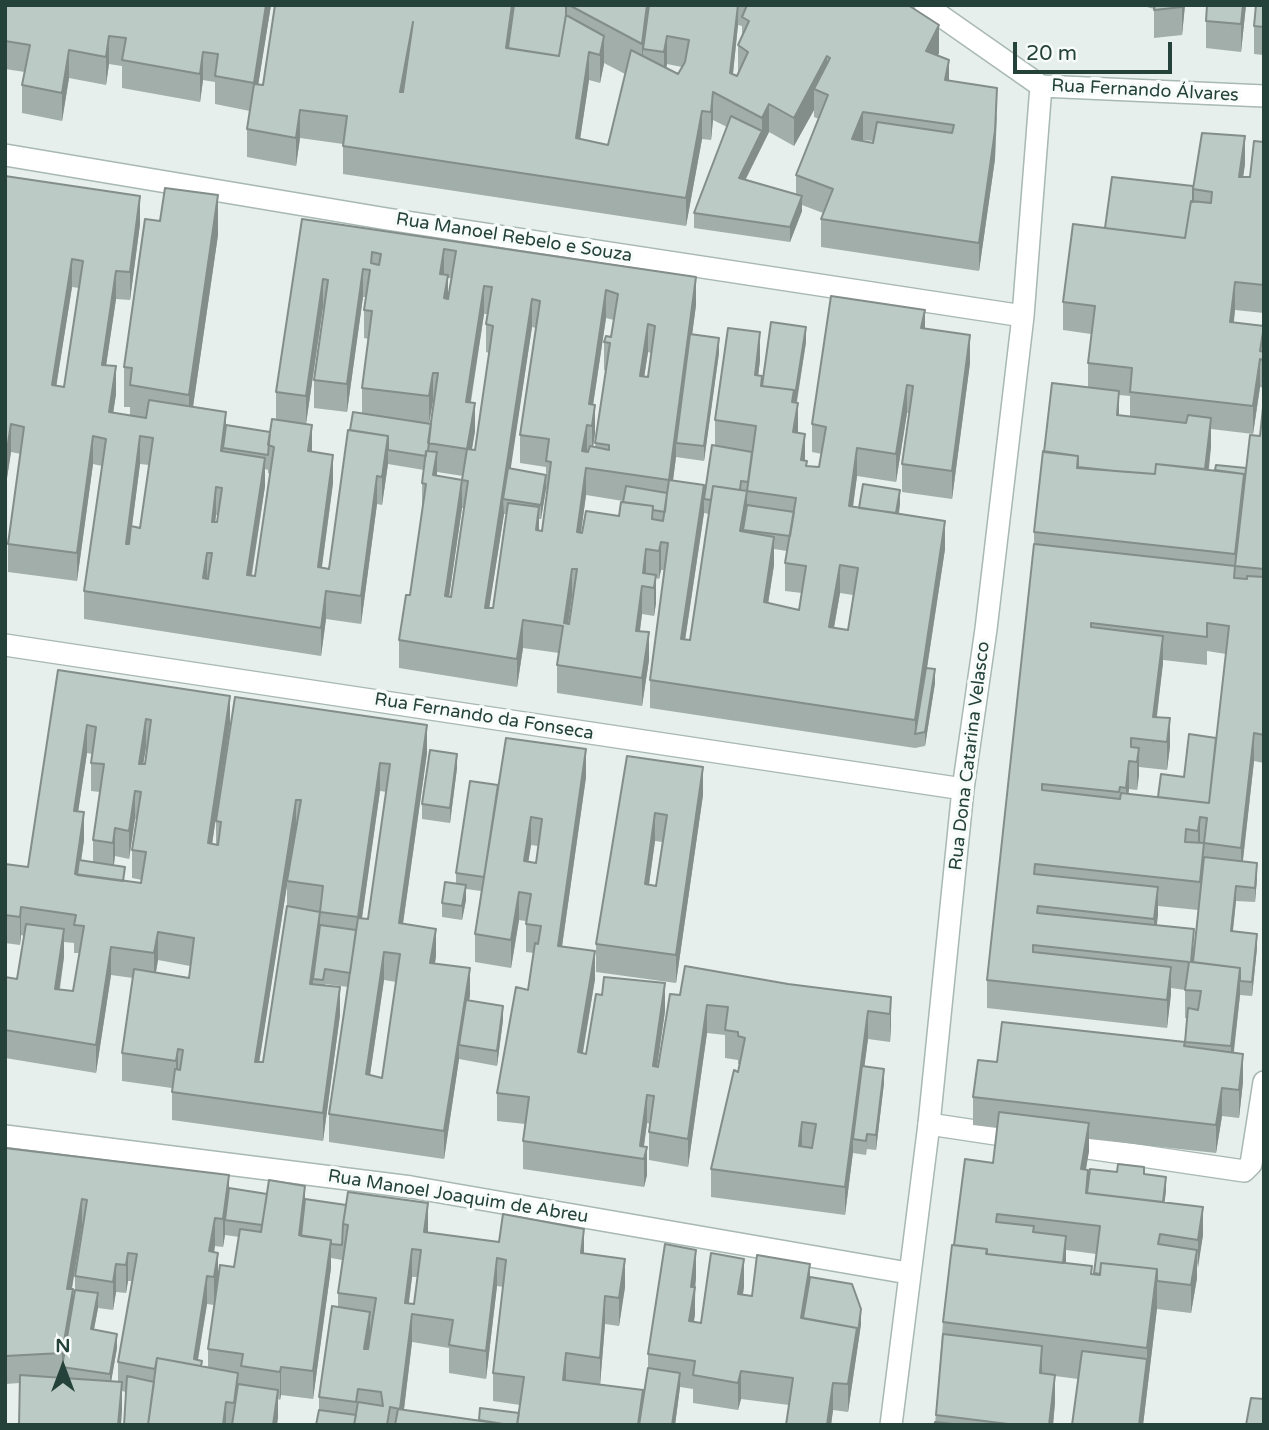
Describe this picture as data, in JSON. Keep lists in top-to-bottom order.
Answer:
{
  "streets": {
    "street": [
      "Rua Fernando Álvares",
      "Rua Manoel Rebelo e Souza",
      "Rua Fernando da Fonseca",
      "Rua Dona Catarina Velasco",
      "Rua Manoel Joaquim de Abreu"
    ]
  },
  "crossings": [
    ["Rua Fernando Álvares", "Rua Dona Catarina Velasco"],
    ["Rua Manoel Rebelo e Souza", "Rua Dona Catarina Velasco"],
    ["Rua Fernando da Fonseca", "Rua Dona Catarina Velasco"],
    ["Rua Dona Catarina Velasco", "Rua Manoel Joaquim de Abreu"]
  ],
  "scale_bar": "20 m",
  "north": "top"
}
